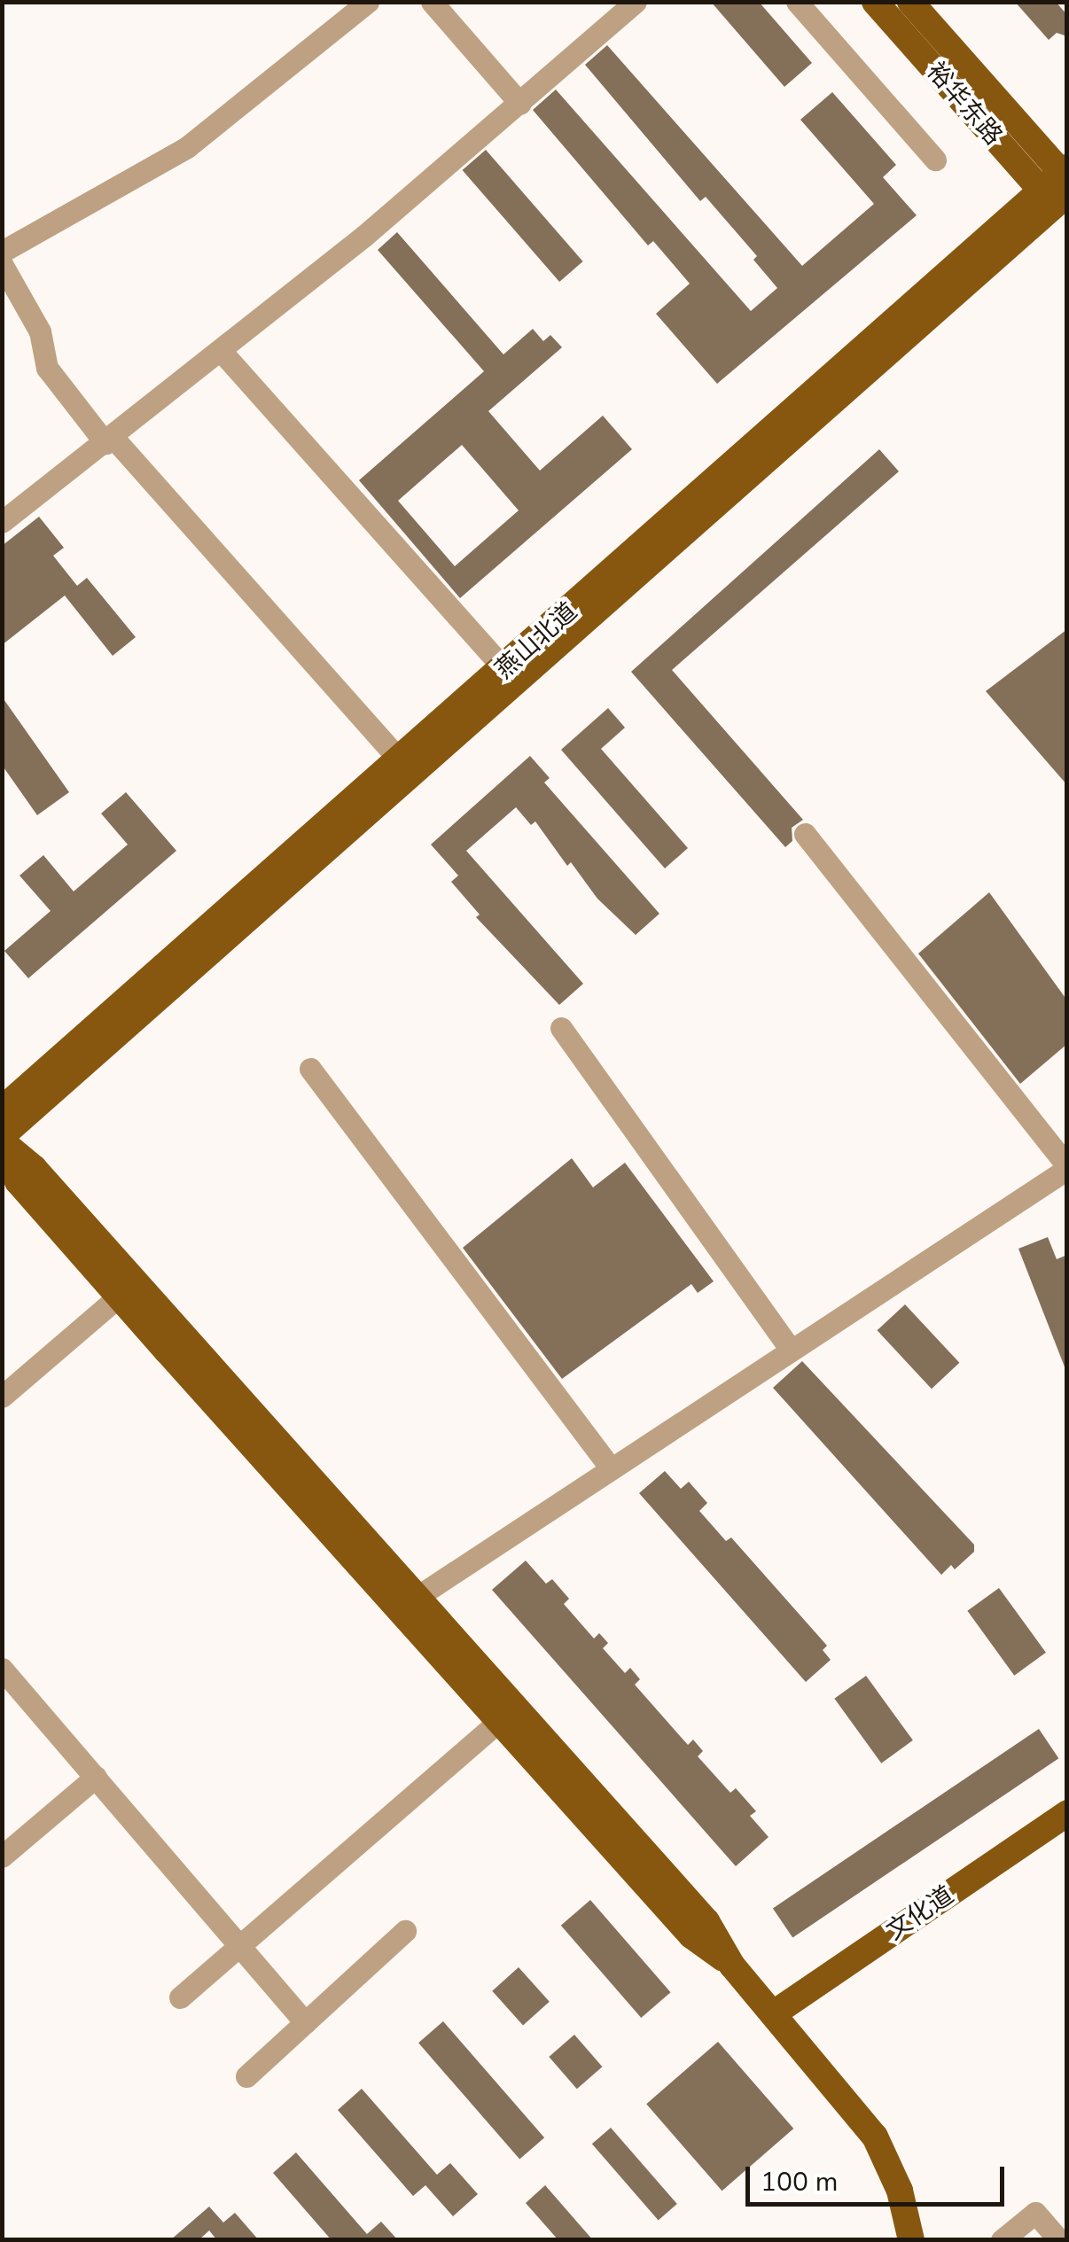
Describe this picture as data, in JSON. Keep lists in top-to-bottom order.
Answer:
{
  "streets": {
    "main road": ["裕华东路", "燕山北道", "文化道"]
  },
  "crossings": [
    ["裕华东路", "燕山北道"]
  ],
  "scale_bar": "100 m"
}
